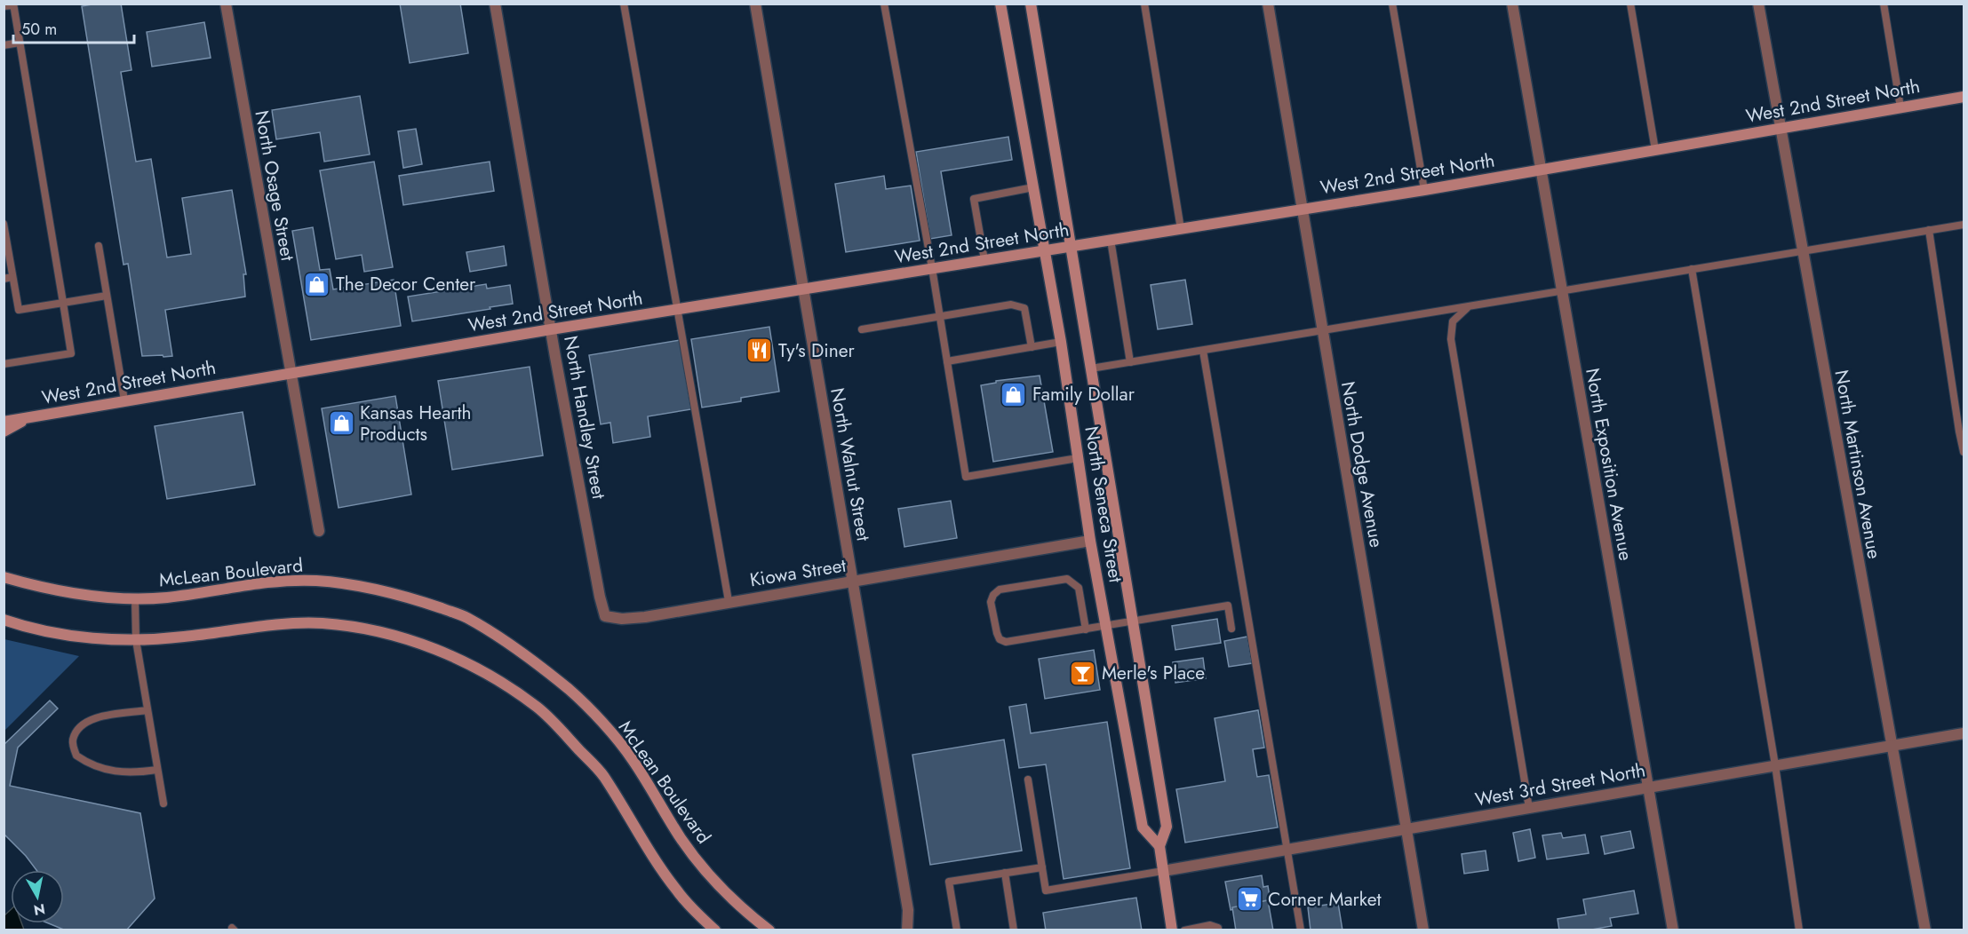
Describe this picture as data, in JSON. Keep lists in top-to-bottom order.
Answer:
{
  "streets": {
    "main road": ["West 2nd Street North", "North Seneca Street", "McLean Boulevard"],
    "street": [
      "North Osage Street",
      "North Handley Street",
      "North Walnut Street",
      "North Dodge Avenue",
      "North Exposition Avenue",
      "North Martinson Avenue",
      "Kiowa Street",
      "West 3rd Street North"
    ]
  },
  "crossings": [
    ["West 2nd Street North", "North Osage Street"],
    ["West 2nd Street North", "North Handley Street"],
    ["West 2nd Street North", "North Walnut Street"],
    ["West 2nd Street North", "North Dodge Avenue"],
    ["West 2nd Street North", "North Exposition Avenue"],
    ["West 2nd Street North", "North Martinson Avenue"],
    ["West 2nd Street North", "North Seneca Street"],
    ["North Handley Street", "Kiowa Street"],
    ["North Walnut Street", "Kiowa Street"],
    ["North Dodge Avenue", "West 3rd Street North"],
    ["North Exposition Avenue", "West 3rd Street North"],
    ["North Martinson Avenue", "West 3rd Street North"],
    ["North Seneca Street", "Kiowa Street"],
    ["North Seneca Street", "West 3rd Street North"]
  ],
  "places": {
    "shop": ["The Decor Center", "Family Dollar", "Kansas Hearth Products"],
    "restaurant": ["Ty's Diner"],
    "bar": ["Merle's Place"],
    "supermarket": ["Corner Market"]
  },
  "scale_bar": "50 m",
  "north": "bottom"
}
